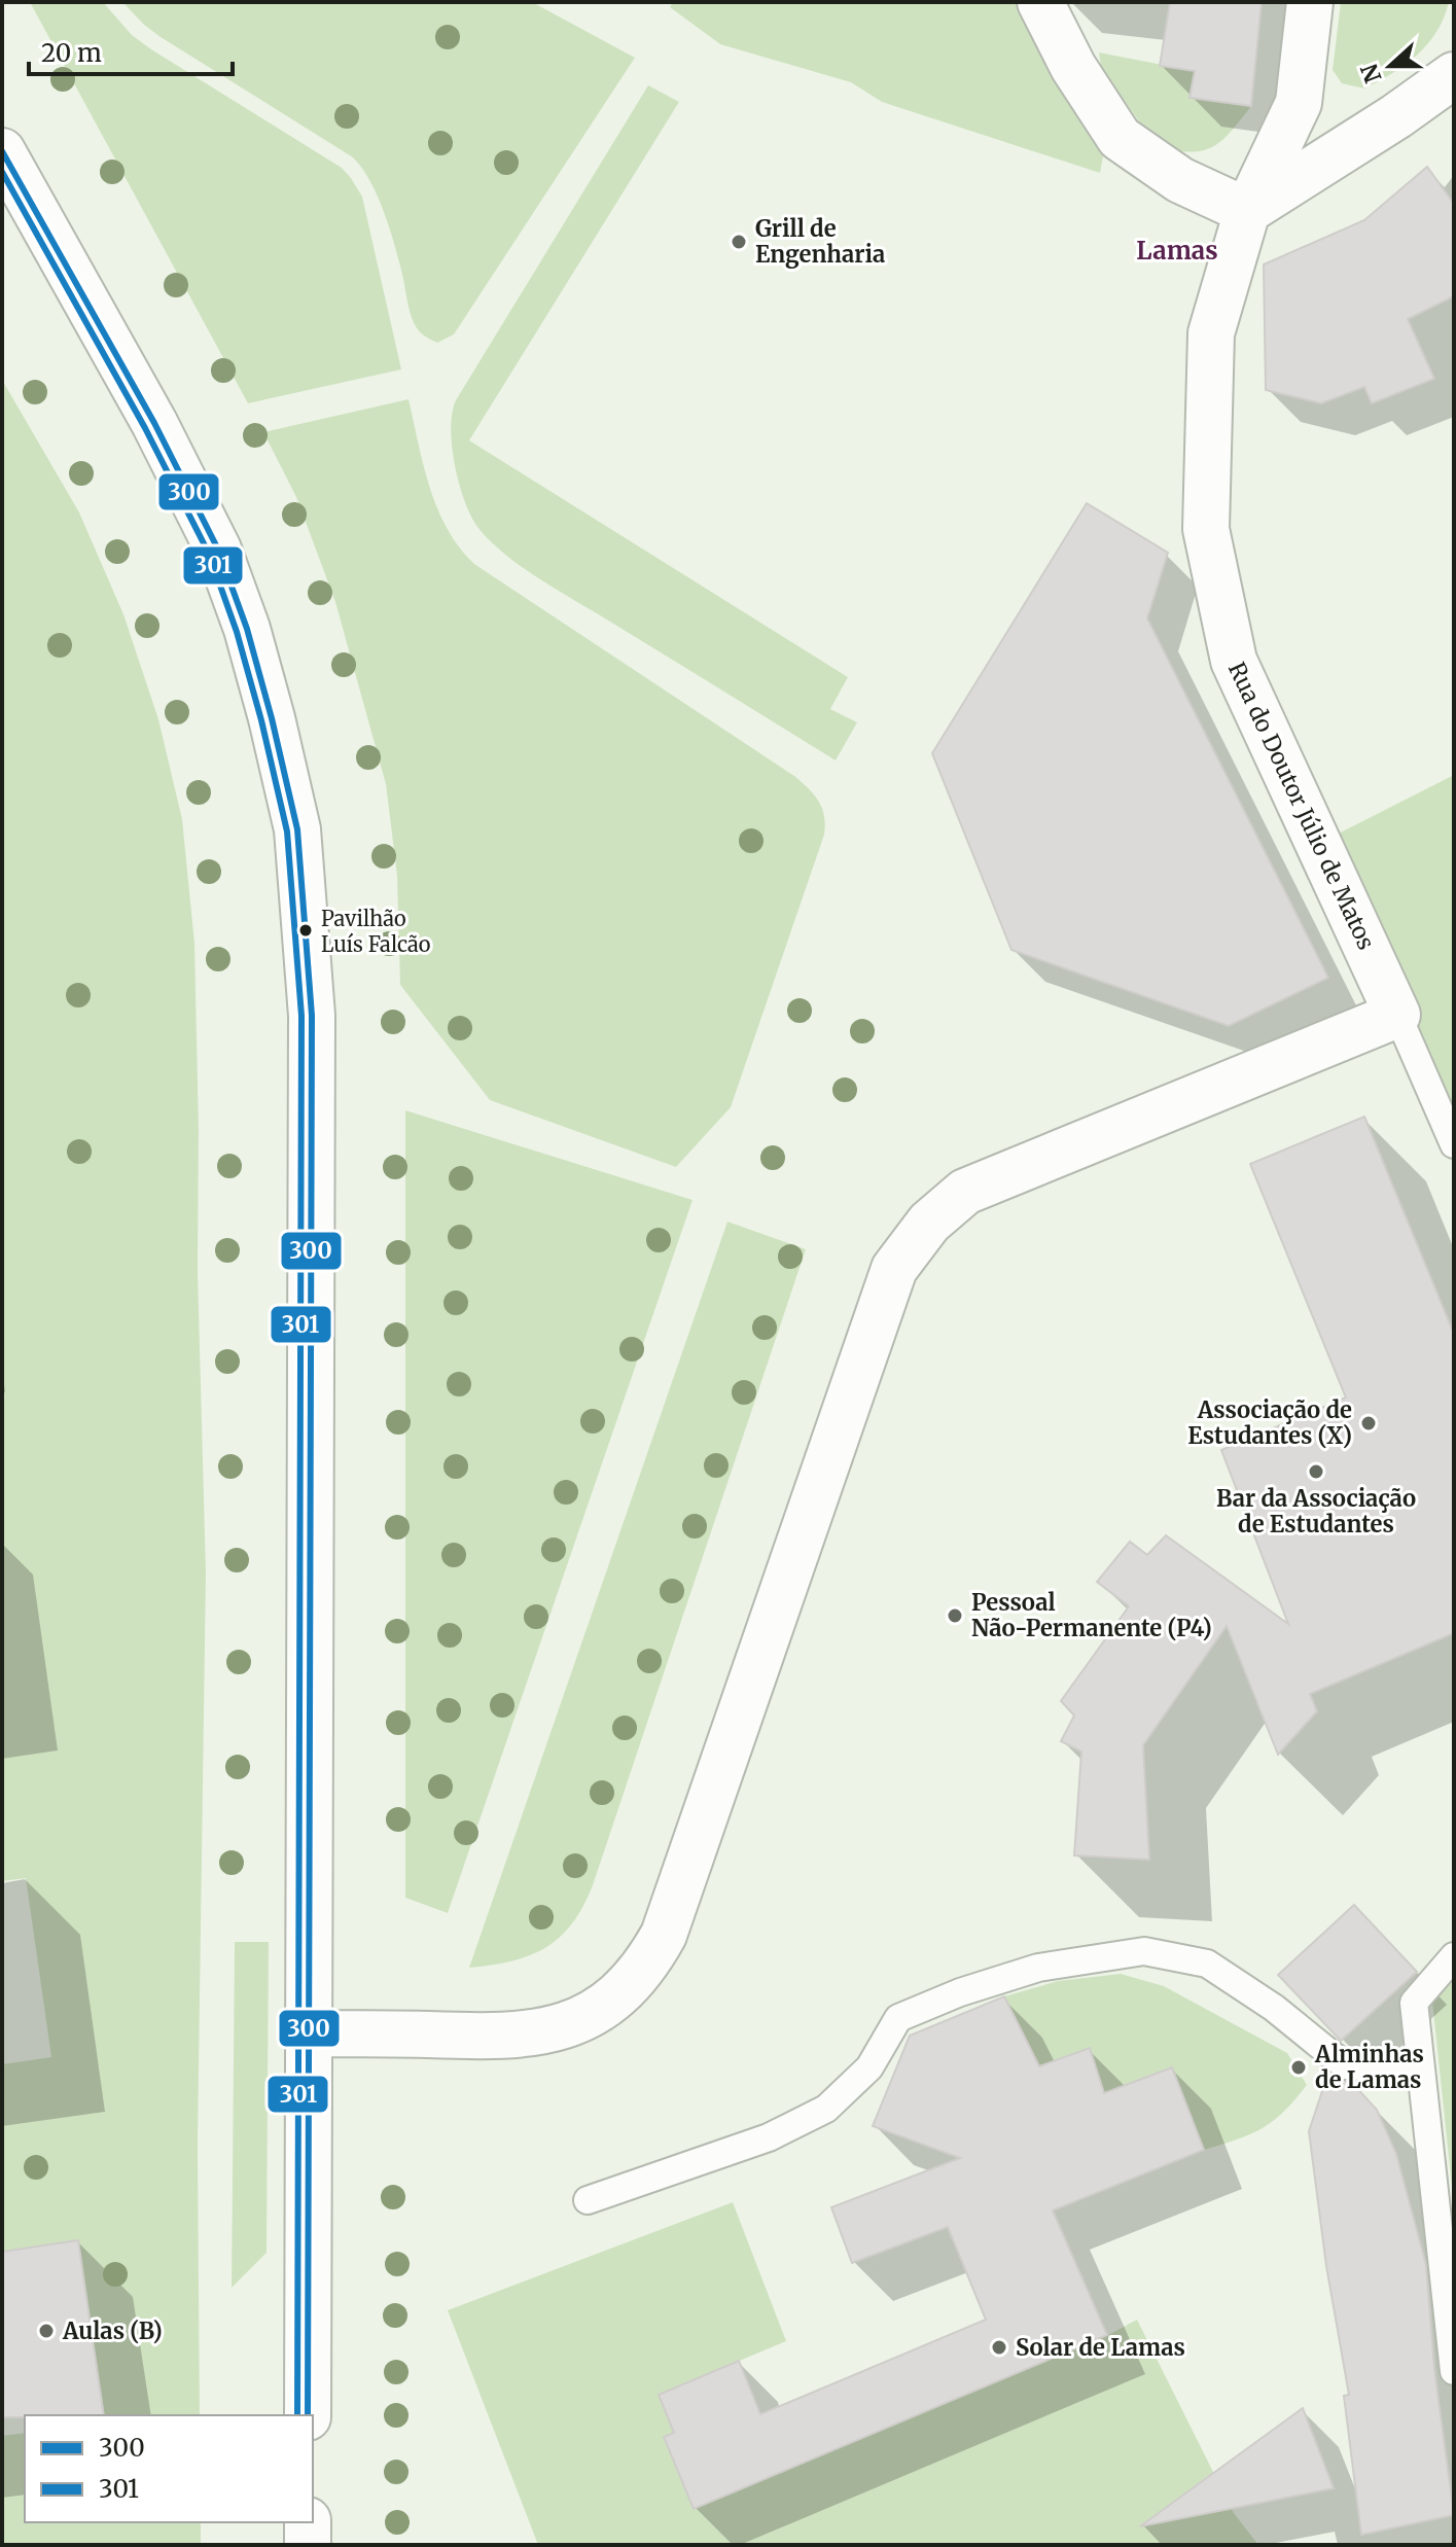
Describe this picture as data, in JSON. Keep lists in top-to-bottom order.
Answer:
{
  "streets": {
    "street": ["Rua do Doutor Júlio de Matos"]
  },
  "districts": ["Lamas"],
  "places": [
    "Grill de Engenharia",
    "Pavilhão Luís Falcão",
    "Associação de Estudantes (X)",
    "Bar da Associação de Estudantes",
    "Pessoal Não-Permanente (P4)",
    "Alminhas de Lamas",
    "Aulas (B)",
    "Solar de Lamas"
  ],
  "lines": ["transit line 300", "transit line 301"],
  "legend": ["300", "301"],
  "scale_bar": "20 m",
  "north": "left"
}
